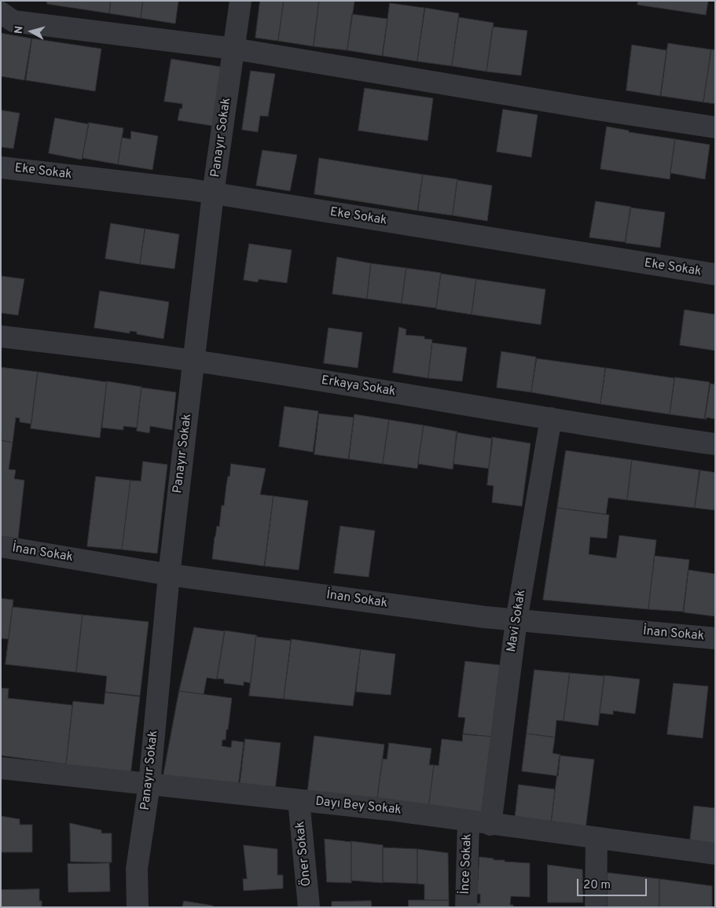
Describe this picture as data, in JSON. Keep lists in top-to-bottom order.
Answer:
{
  "streets": {
    "street": [
      "Panayır Sokak",
      "Eke Sokak",
      "Erkaya Sokak",
      "İnan Sokak",
      "Mavi Sokak",
      "Dayı Bey Sokak",
      "Öner Sokak",
      "İnce Sokak"
    ]
  },
  "crossings": [
    ["Panayır Sokak", "Eke Sokak"],
    ["Panayır Sokak", "Erkaya Sokak"],
    ["Panayır Sokak", "İnan Sokak"],
    ["Panayır Sokak", "Dayı Bey Sokak"],
    ["Erkaya Sokak", "Mavi Sokak"],
    ["İnan Sokak", "Mavi Sokak"],
    ["Mavi Sokak", "Dayı Bey Sokak"],
    ["Dayı Bey Sokak", "Öner Sokak"],
    ["Dayı Bey Sokak", "İnce Sokak"]
  ],
  "scale_bar": "20 m",
  "north": "left"
}
